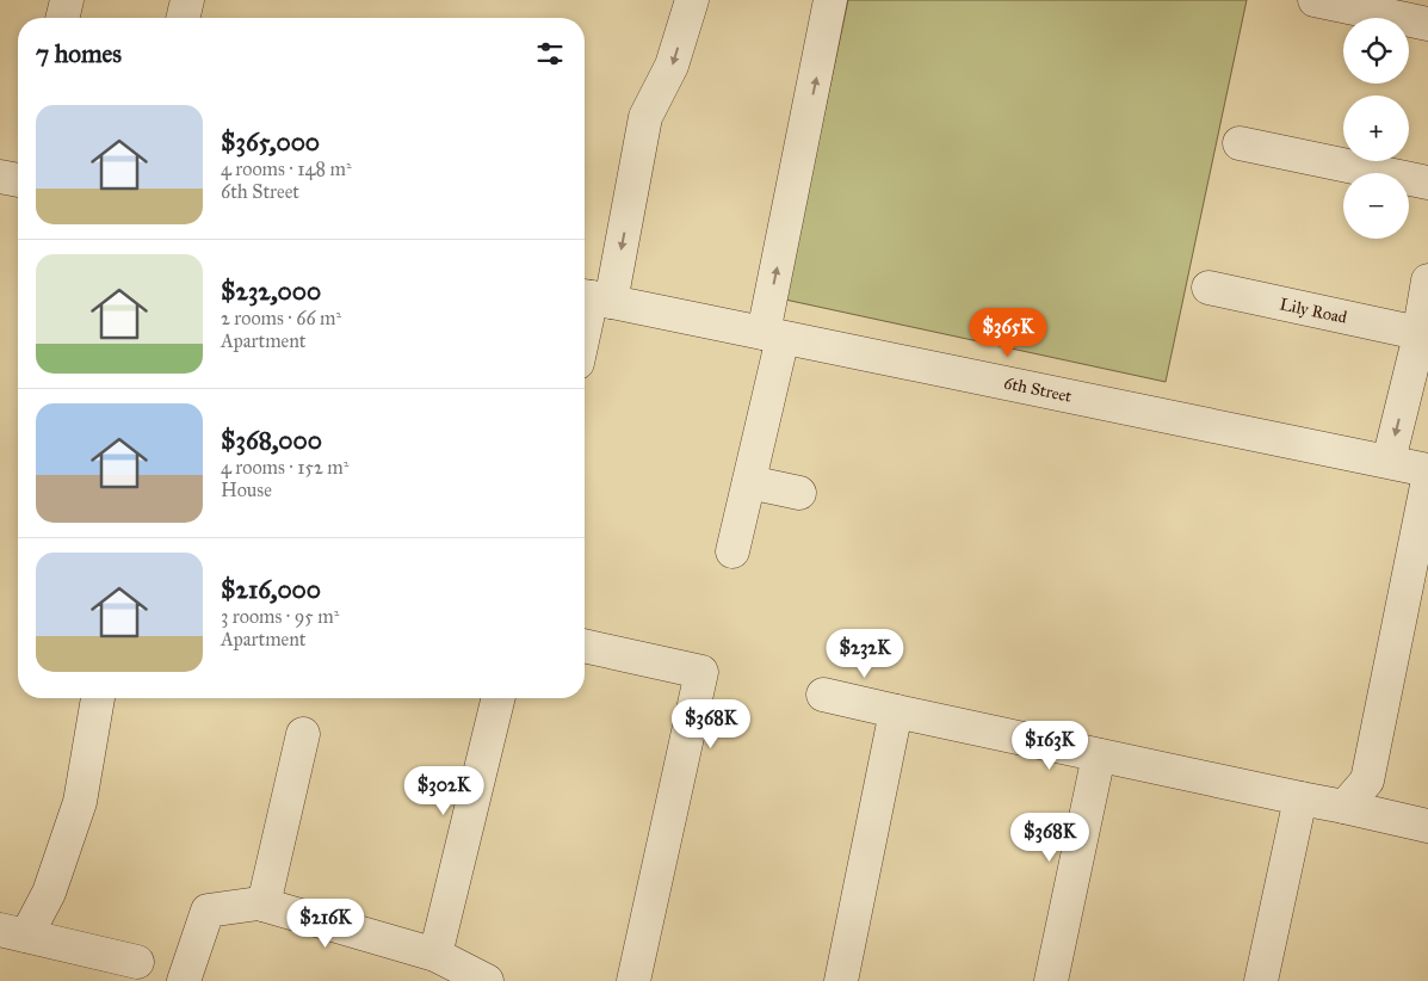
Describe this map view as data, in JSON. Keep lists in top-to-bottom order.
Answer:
{
  "streets": {
    "street": ["Lily Road", "6th Street"]
  },
  "page": {
    "map_buttons": ["+", "−"],
    "heading": "7 homes",
    "list": [
      {
        "name": "$365,000",
        "note": "4 rooms · 148 m² · 6th Street"
      },
      {
        "name": "$232,000",
        "note": "2 rooms · 66 m² · Apartment"
      },
      {
        "name": "$368,000",
        "note": "4 rooms · 152 m² · House"
      },
      {
        "name": "$216,000",
        "note": "3 rooms · 95 m² · Apartment"
      }
    ],
    "price": [
      "$365K",
      "$232K",
      "$368K",
      "$163K",
      "$302K",
      "$368K",
      "$216K"
    ]
  }
}
